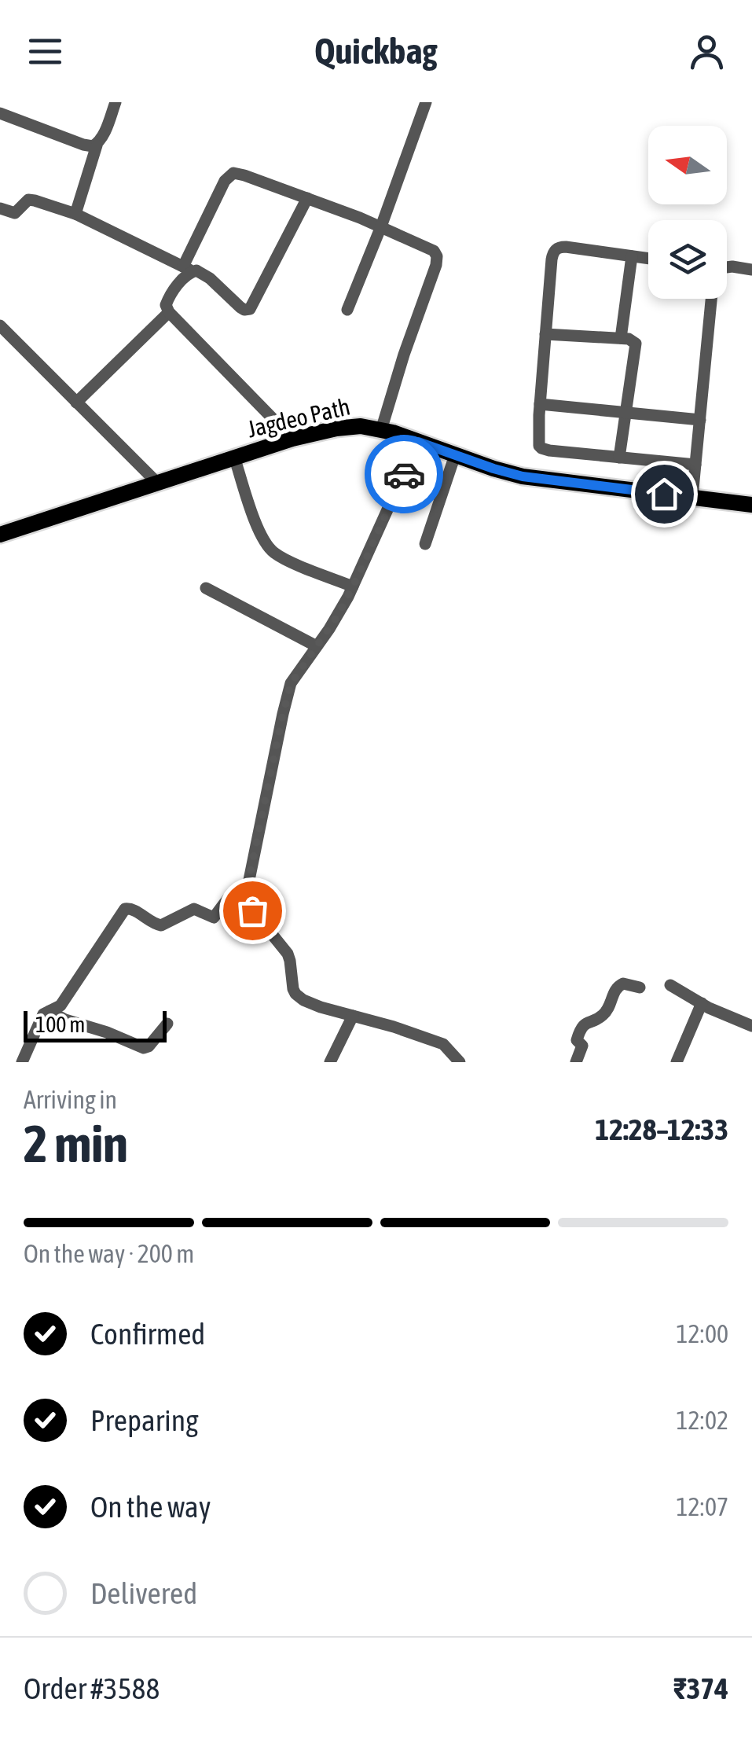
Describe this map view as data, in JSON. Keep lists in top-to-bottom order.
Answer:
{
  "streets": {
    "main road": ["Jagdeo Path"]
  },
  "scale_bar": "100 m",
  "north": "left",
  "page": {
    "header": "Quickbag",
    "scale": "100 m",
    "heading": ["2 min", "Arriving in", "12:28–12:33"],
    "panel": ["Order #3588", "₹374"],
    "bar": "On the way · 200 m",
    "list": [
      ["Confirmed", "12:00"],
      ["Preparing", "12:02"],
      ["On the way", "12:07"],
      "Delivered"
    ]
  }
}
